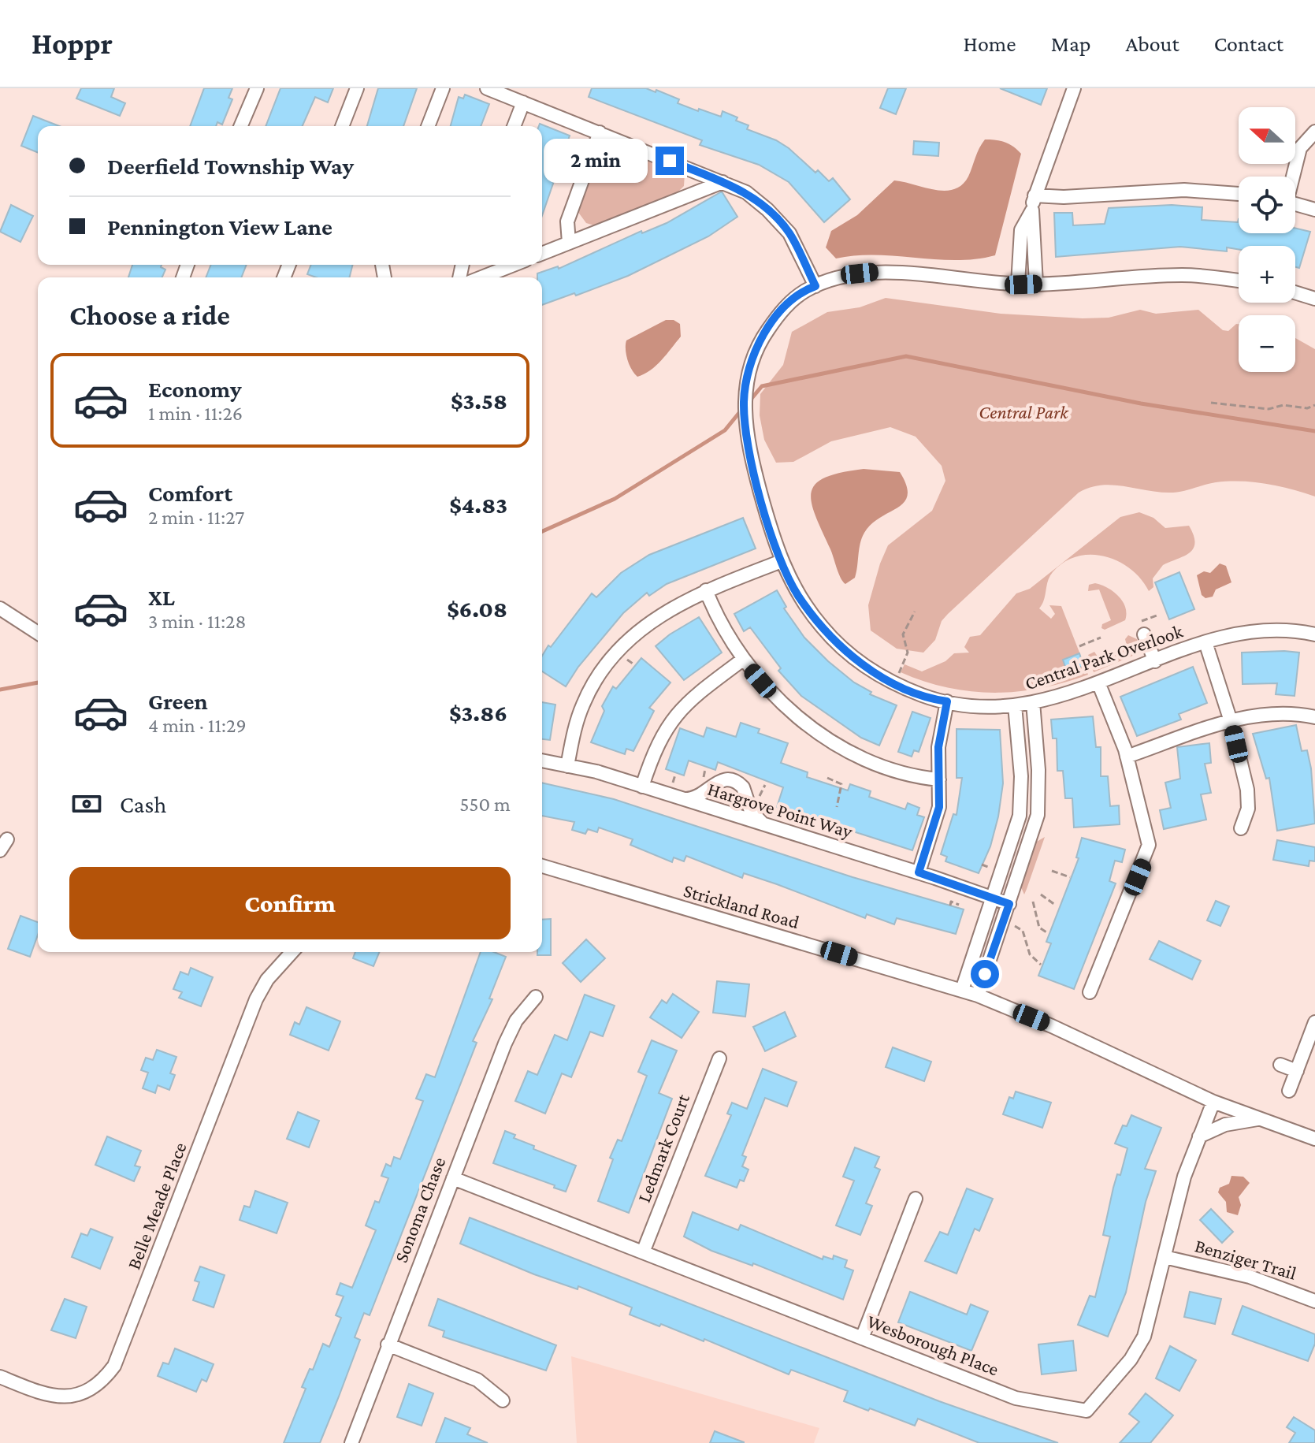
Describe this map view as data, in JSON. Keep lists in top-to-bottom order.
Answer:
{
  "streets": {
    "street": [
      "Central Park Overlook",
      "Hargrove Point Way",
      "Strickland Road",
      "Ledmark Court",
      "Belle Meade Place",
      "Sonoma Chase",
      "Benziger Trail",
      "Wesborough Place"
    ]
  },
  "crossings": [
    ["Strickland Road", "Wesborough Place"],
    ["Ledmark Court", "Wesborough Place"],
    ["Sonoma Chase", "Wesborough Place"],
    ["Benziger Trail", "Wesborough Place"]
  ],
  "parks": ["Central Park"],
  "north": "left",
  "page": {
    "header": "Hoppr",
    "nav": [
      "Home",
      "Map",
      "About",
      "Contact"
    ],
    "map_buttons": ["+", "−"],
    "banner": ["Deerfield Township Way", "Pennington View Lane"],
    "bubble": "2 min",
    "heading": "Choose a ride",
    "list": [
      {
        "name": "Economy",
        "note": "1 min · 11:26",
        "value": "$3.58"
      },
      {
        "name": "Comfort",
        "note": "2 min · 11:27",
        "value": "$4.83"
      },
      {
        "name": "XL",
        "note": "3 min · 11:28",
        "value": "$6.08"
      },
      {
        "name": "Green",
        "note": "4 min · 11:29",
        "value": "$3.86"
      }
    ],
    "pay": ["Cash", "550 m"],
    "buttons": "Confirm"
  }
}
